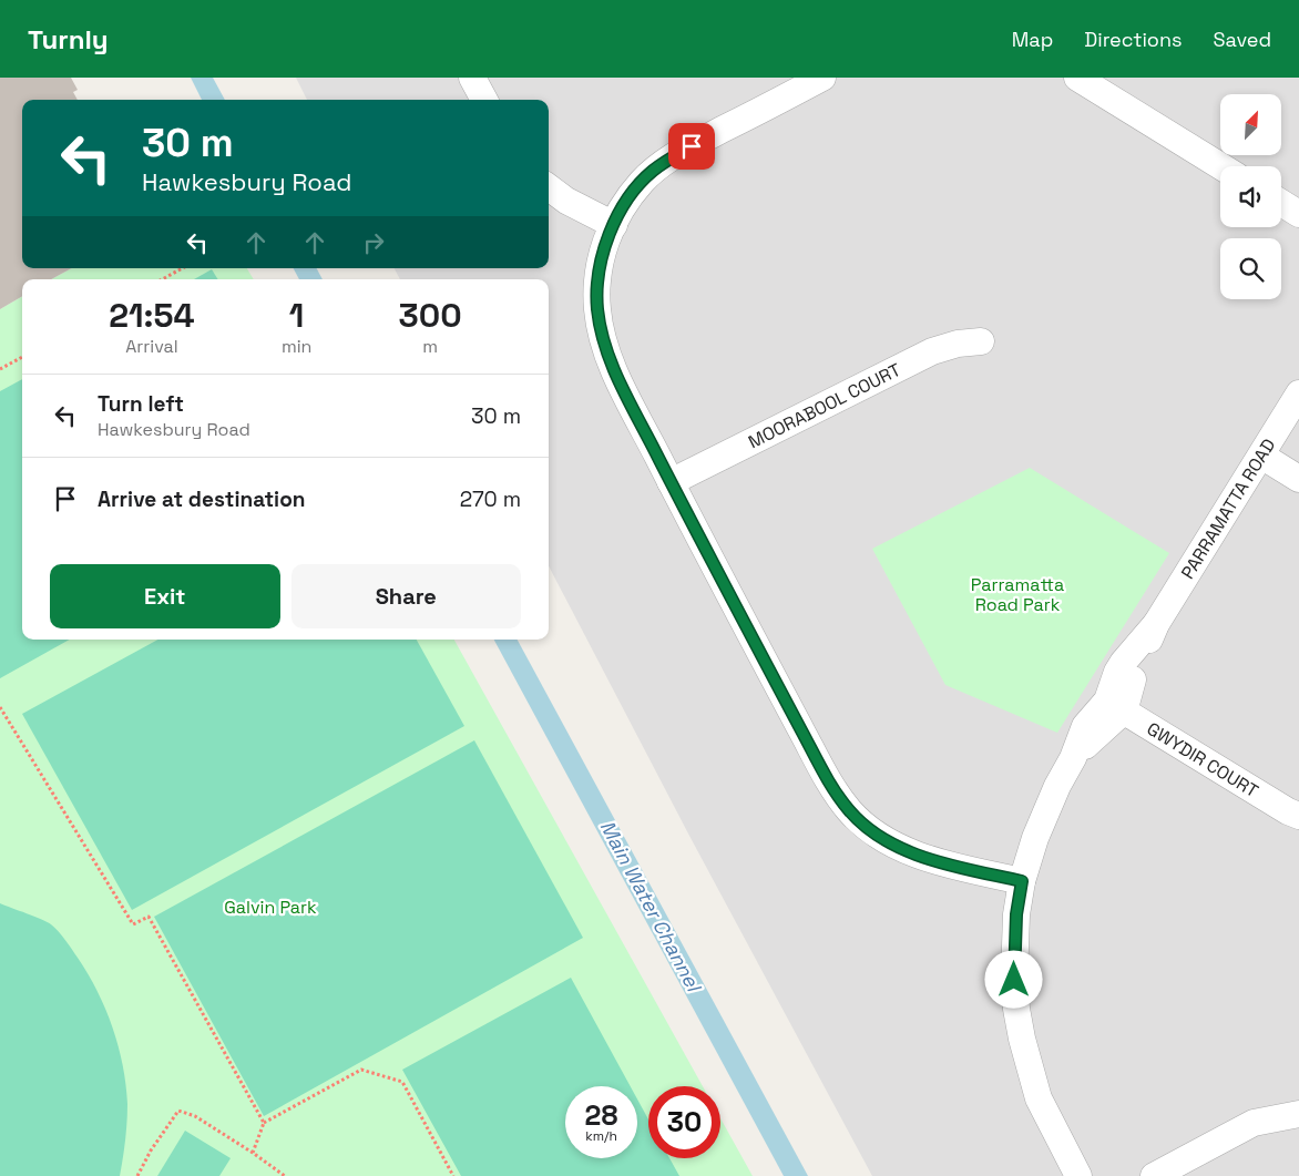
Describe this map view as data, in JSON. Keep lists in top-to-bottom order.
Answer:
{
  "streets": {
    "street": ["MOORABOOL COURT", "PARRAMATTA ROAD", "GWYDIR COURT"]
  },
  "crossings": [
    ["PARRAMATTA ROAD", "GWYDIR COURT"]
  ],
  "water": ["Main Water Channel"],
  "parks": ["Parramatta Road Park", "Galvin Park"],
  "north": "top right",
  "page": {
    "header": "Turnly",
    "nav": ["Map", "Directions", "Saved"],
    "turn": ["30 m", "Hawkesbury Road"],
    "eta": [
      "21:54",
      "Arrival",
      "1",
      "min",
      "300",
      "m"
    ],
    "list": [
      {
        "name": "Turn left",
        "note": "Hawkesbury Road",
        "value": "30 m"
      },
      {
        "name": "Arrive at destination",
        "value": "270 m"
      }
    ],
    "buttons": ["Exit", "Share"],
    "speed": "28 km/h",
    "limit": "30"
  }
}
